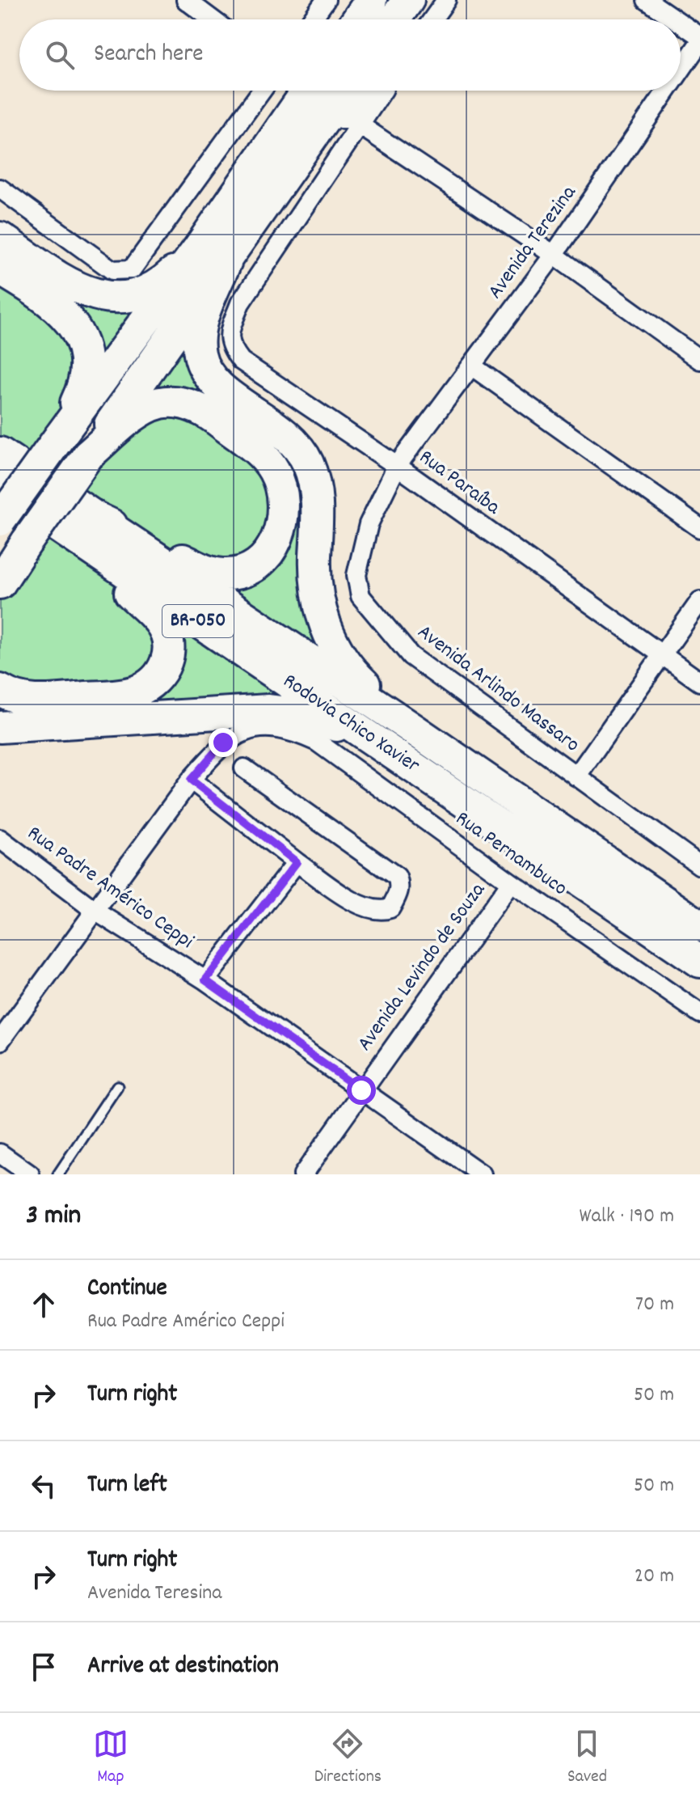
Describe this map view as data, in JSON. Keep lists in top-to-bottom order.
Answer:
{
  "streets": {
    "highway": ["BR-050", "Rodovia Chico Xavier"],
    "street": [
      "Avenida Terezina",
      "Rua Paraíba",
      "Avenida Arlindo Massaro",
      "Rua Pernambuco",
      "Rua Padre Américo Ceppi",
      "Avenida Levindo de Souza"
    ]
  },
  "crossings": [
    ["Avenida Terezina", "Rua Paraíba"],
    ["Avenida Terezina", "Avenida Arlindo Massaro"],
    ["Rua Paraíba", "Avenida Arlindo Massaro"],
    ["Rua Pernambuco", "Avenida Levindo de Souza"],
    ["Rua Padre Américo Ceppi", "Avenida Levindo de Souza"]
  ],
  "page": {
    "search": "Search here",
    "heading": ["3 min", "Walk · 190 m"],
    "list": [
      ["Continue", "Rua Padre Américo Ceppi", "70 m"],
      ["Turn right", "50 m"],
      ["Turn left", "50 m"],
      ["Turn right", "Avenida Teresina", "20 m"],
      "Arrive at destination"
    ],
    "nav": ["Map", "Directions", "Saved"]
  }
}
